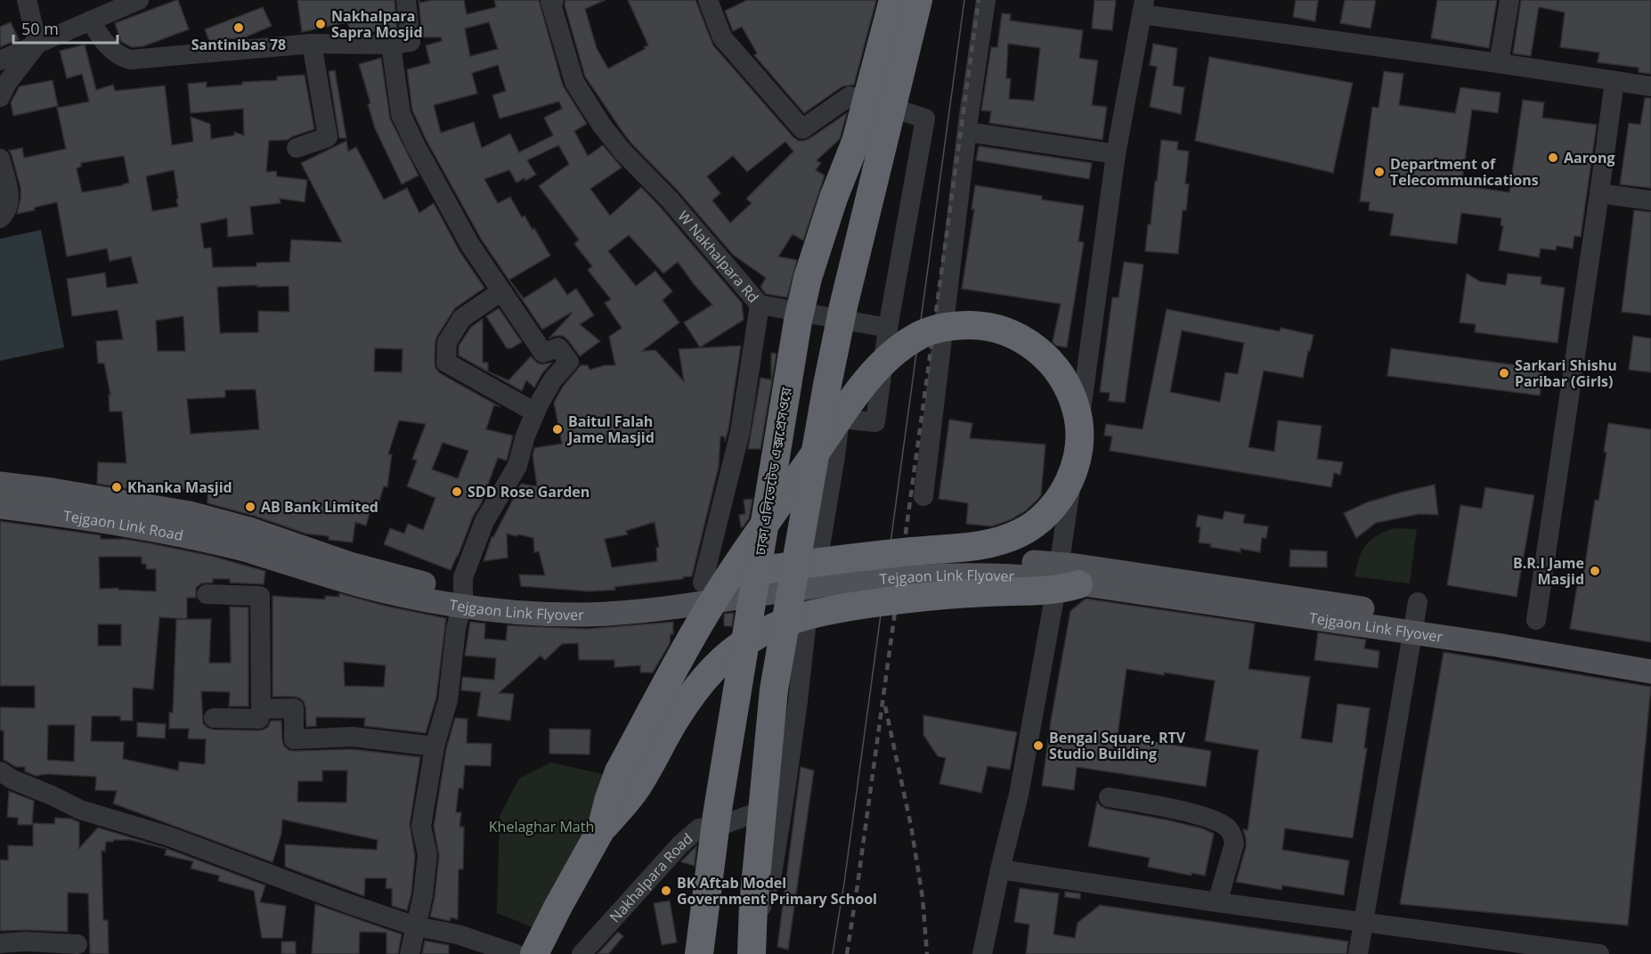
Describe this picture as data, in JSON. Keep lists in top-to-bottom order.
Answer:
{
  "streets": {
    "highway": ["ঢাকা এলিভেটেড এক্সপ্রেসওয়ে"],
    "main road": ["Tejgaon Link Road", "Tejgaon Link Flyover"],
    "street": ["W Nakhalpara Rd", "Nakhalpara Road"]
  },
  "crossings": [
    ["W Nakhalpara Rd", "Tejgaon Link Flyover"],
    ["Tejgaon Link Road", "Tejgaon Link Flyover"]
  ],
  "parks": ["Khelaghar Math"],
  "places": [
    "Nakhalpara Sapra Mosjid",
    "Santinibas 78",
    "Aarong",
    "Department of Telecommunications",
    "Sarkari Shishu Paribar (Girls)",
    "Baitul Falah Jame Masjid",
    "Khanka Masjid",
    "SDD Rose Garden",
    "AB Bank Limited",
    "B.R.I Jame Masjid",
    "Bengal Square, RTV Studio Building",
    "BK Aftab Model Government Primary School"
  ],
  "scale_bar": "50 m"
}
